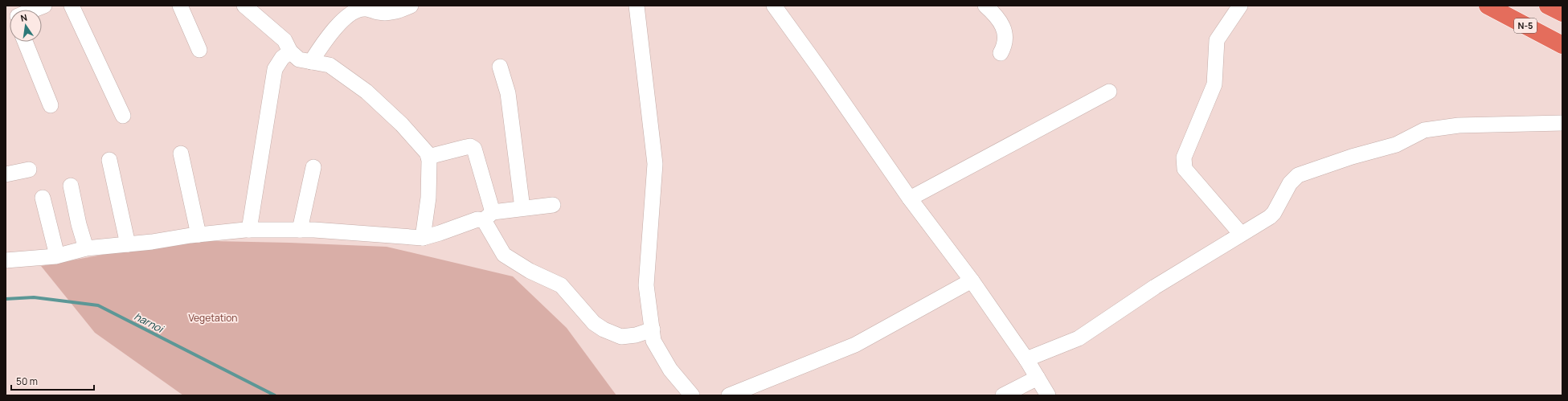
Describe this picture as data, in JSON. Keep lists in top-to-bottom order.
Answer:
{
  "streets": {
    "highway": ["N-5"]
  },
  "water": ["harnoi"],
  "parks": ["Vegetation"],
  "scale_bar": "50 m",
  "north": "top"
}
